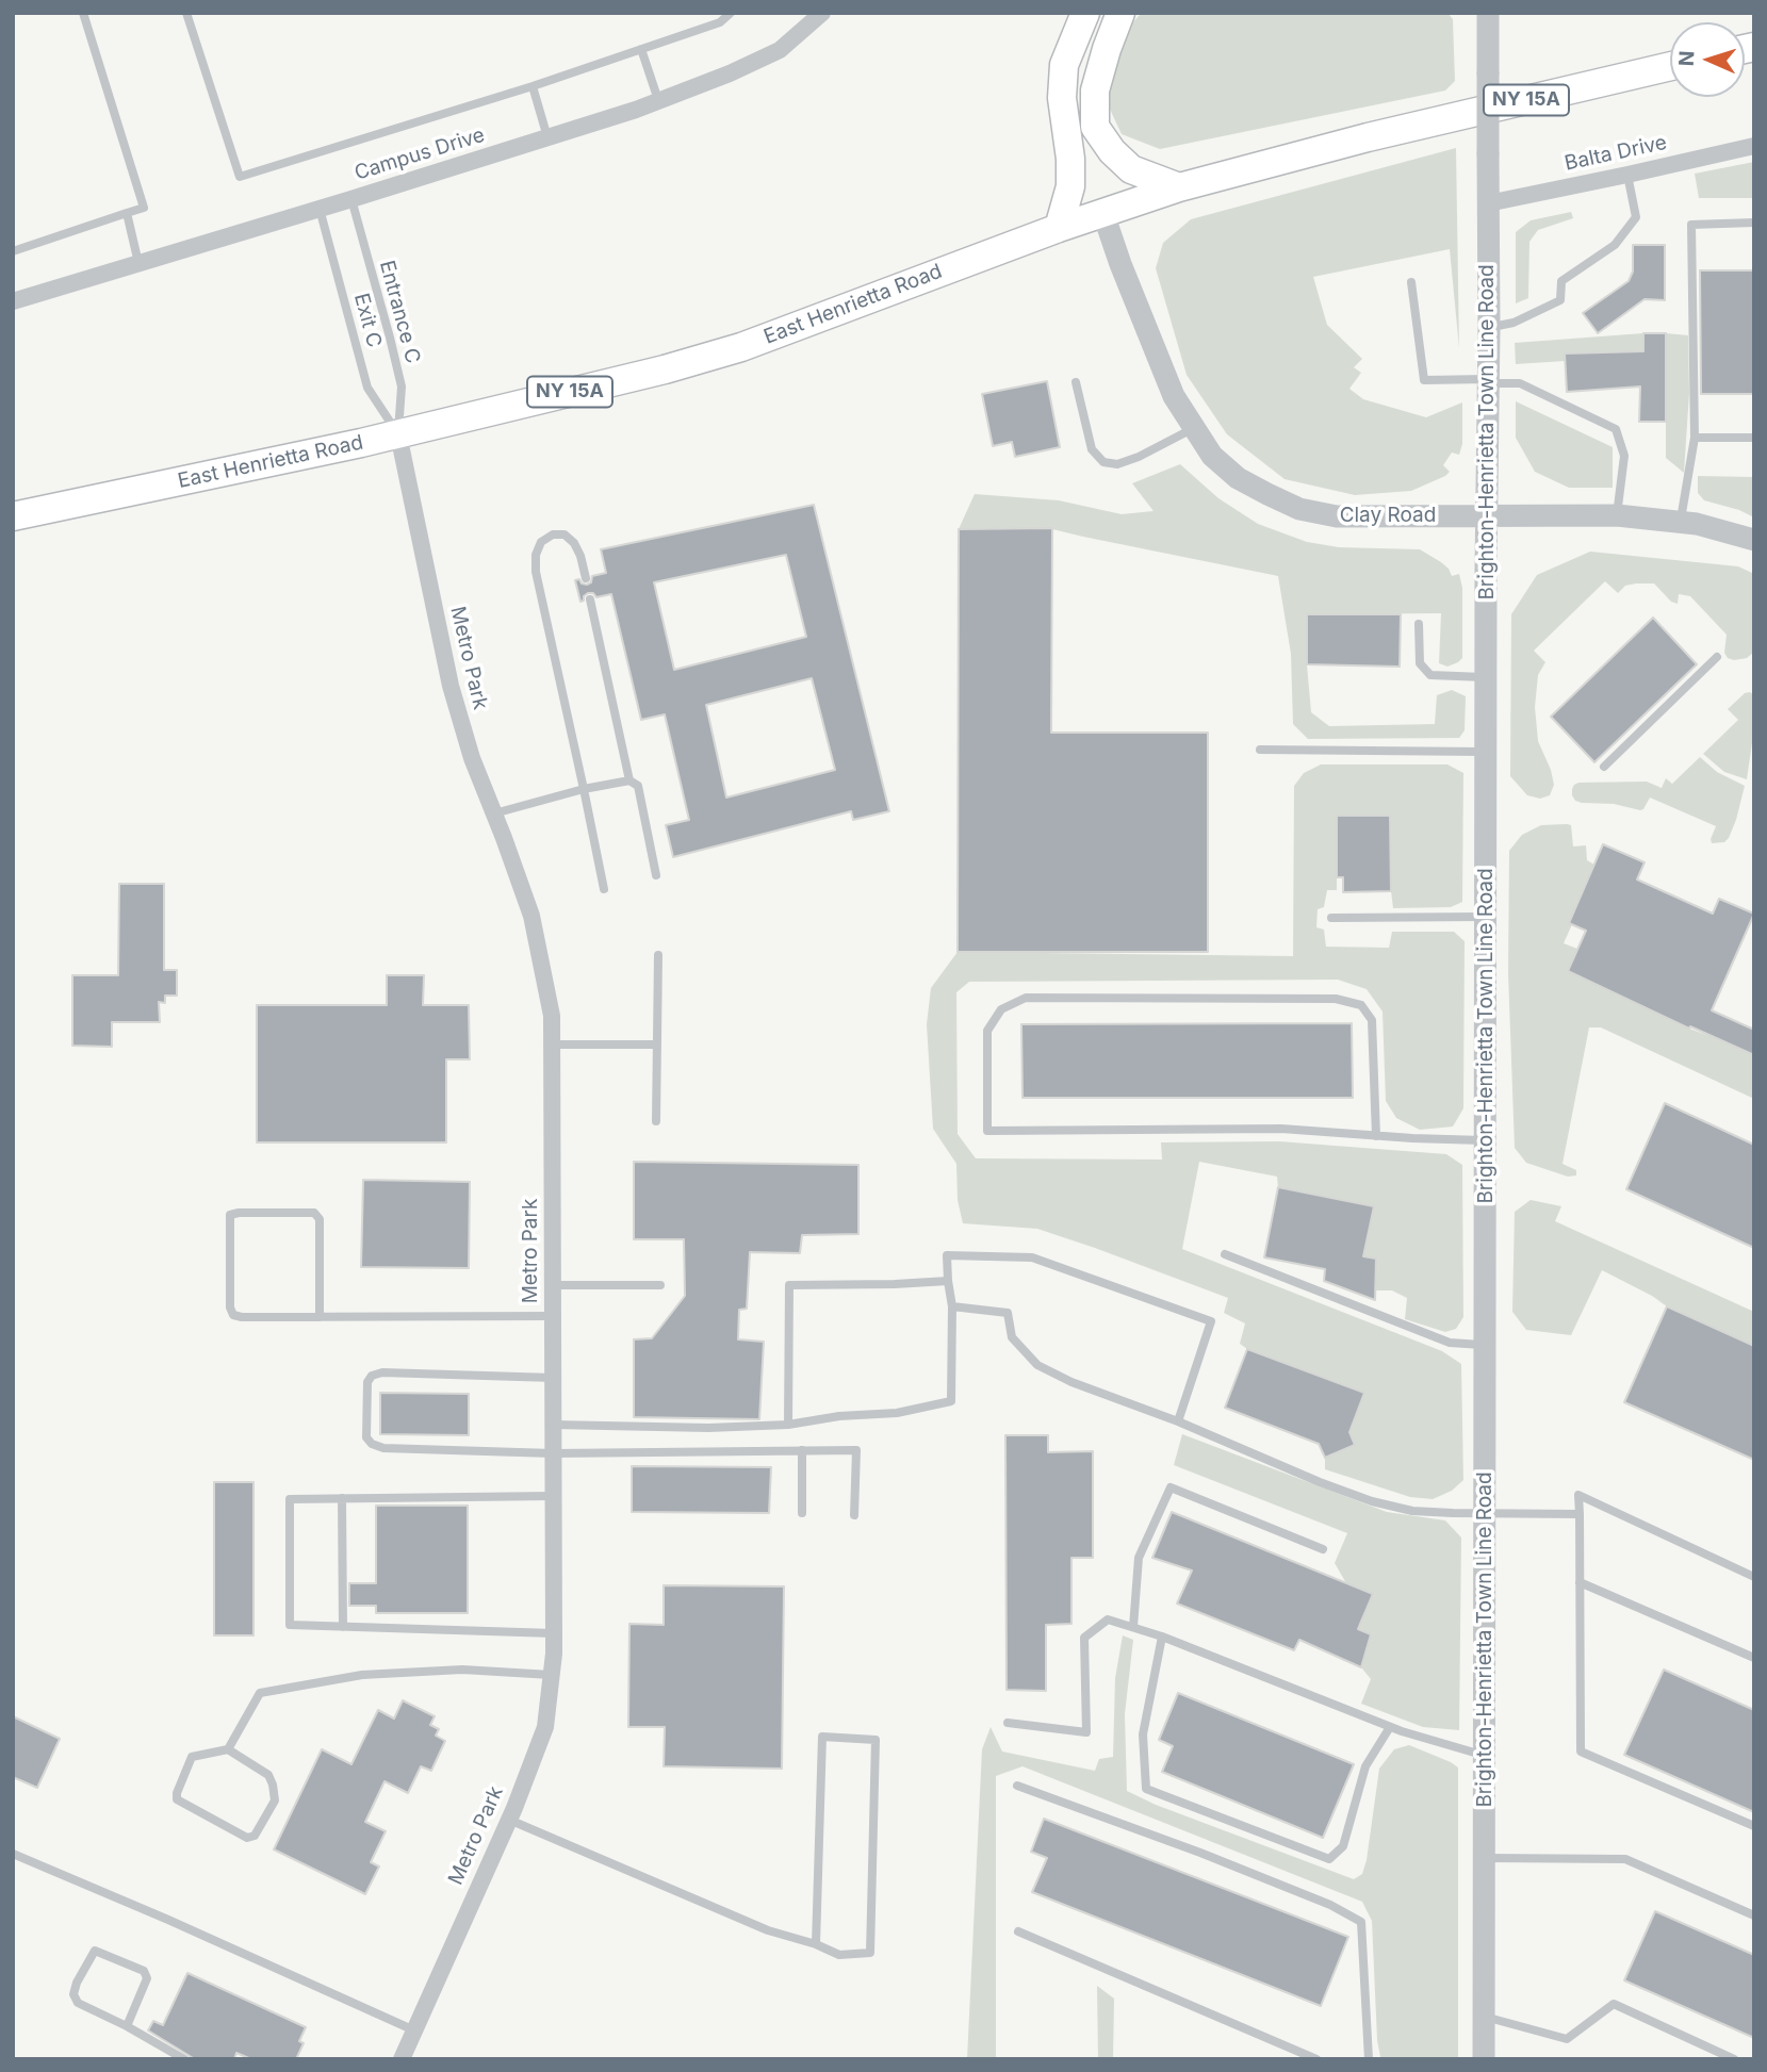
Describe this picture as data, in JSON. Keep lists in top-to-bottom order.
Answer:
{
  "streets": {
    "main road": ["NY 15A", "East Henrietta Road"],
    "street": [
      "Balta Drive",
      "Campus Drive",
      "Brighton-Henrietta Town Line Road",
      "Clay Road",
      "Metro Park"
    ],
    "lane": ["Entrance C", "Exit C"]
  },
  "crossings": [
    ["Balta Drive", "Brighton-Henrietta Town Line Road"],
    ["Campus Drive", "Entrance C"],
    ["Campus Drive", "Exit C"],
    ["East Henrietta Road", "Entrance C"],
    ["East Henrietta Road", "Exit C"],
    ["East Henrietta Road", "Clay Road"],
    ["East Henrietta Road", "Metro Park"],
    ["Entrance C", "Exit C"],
    ["Entrance C", "Metro Park"],
    ["Exit C", "Metro Park"],
    ["Brighton-Henrietta Town Line Road", "Clay Road"]
  ],
  "north": "left"
}
